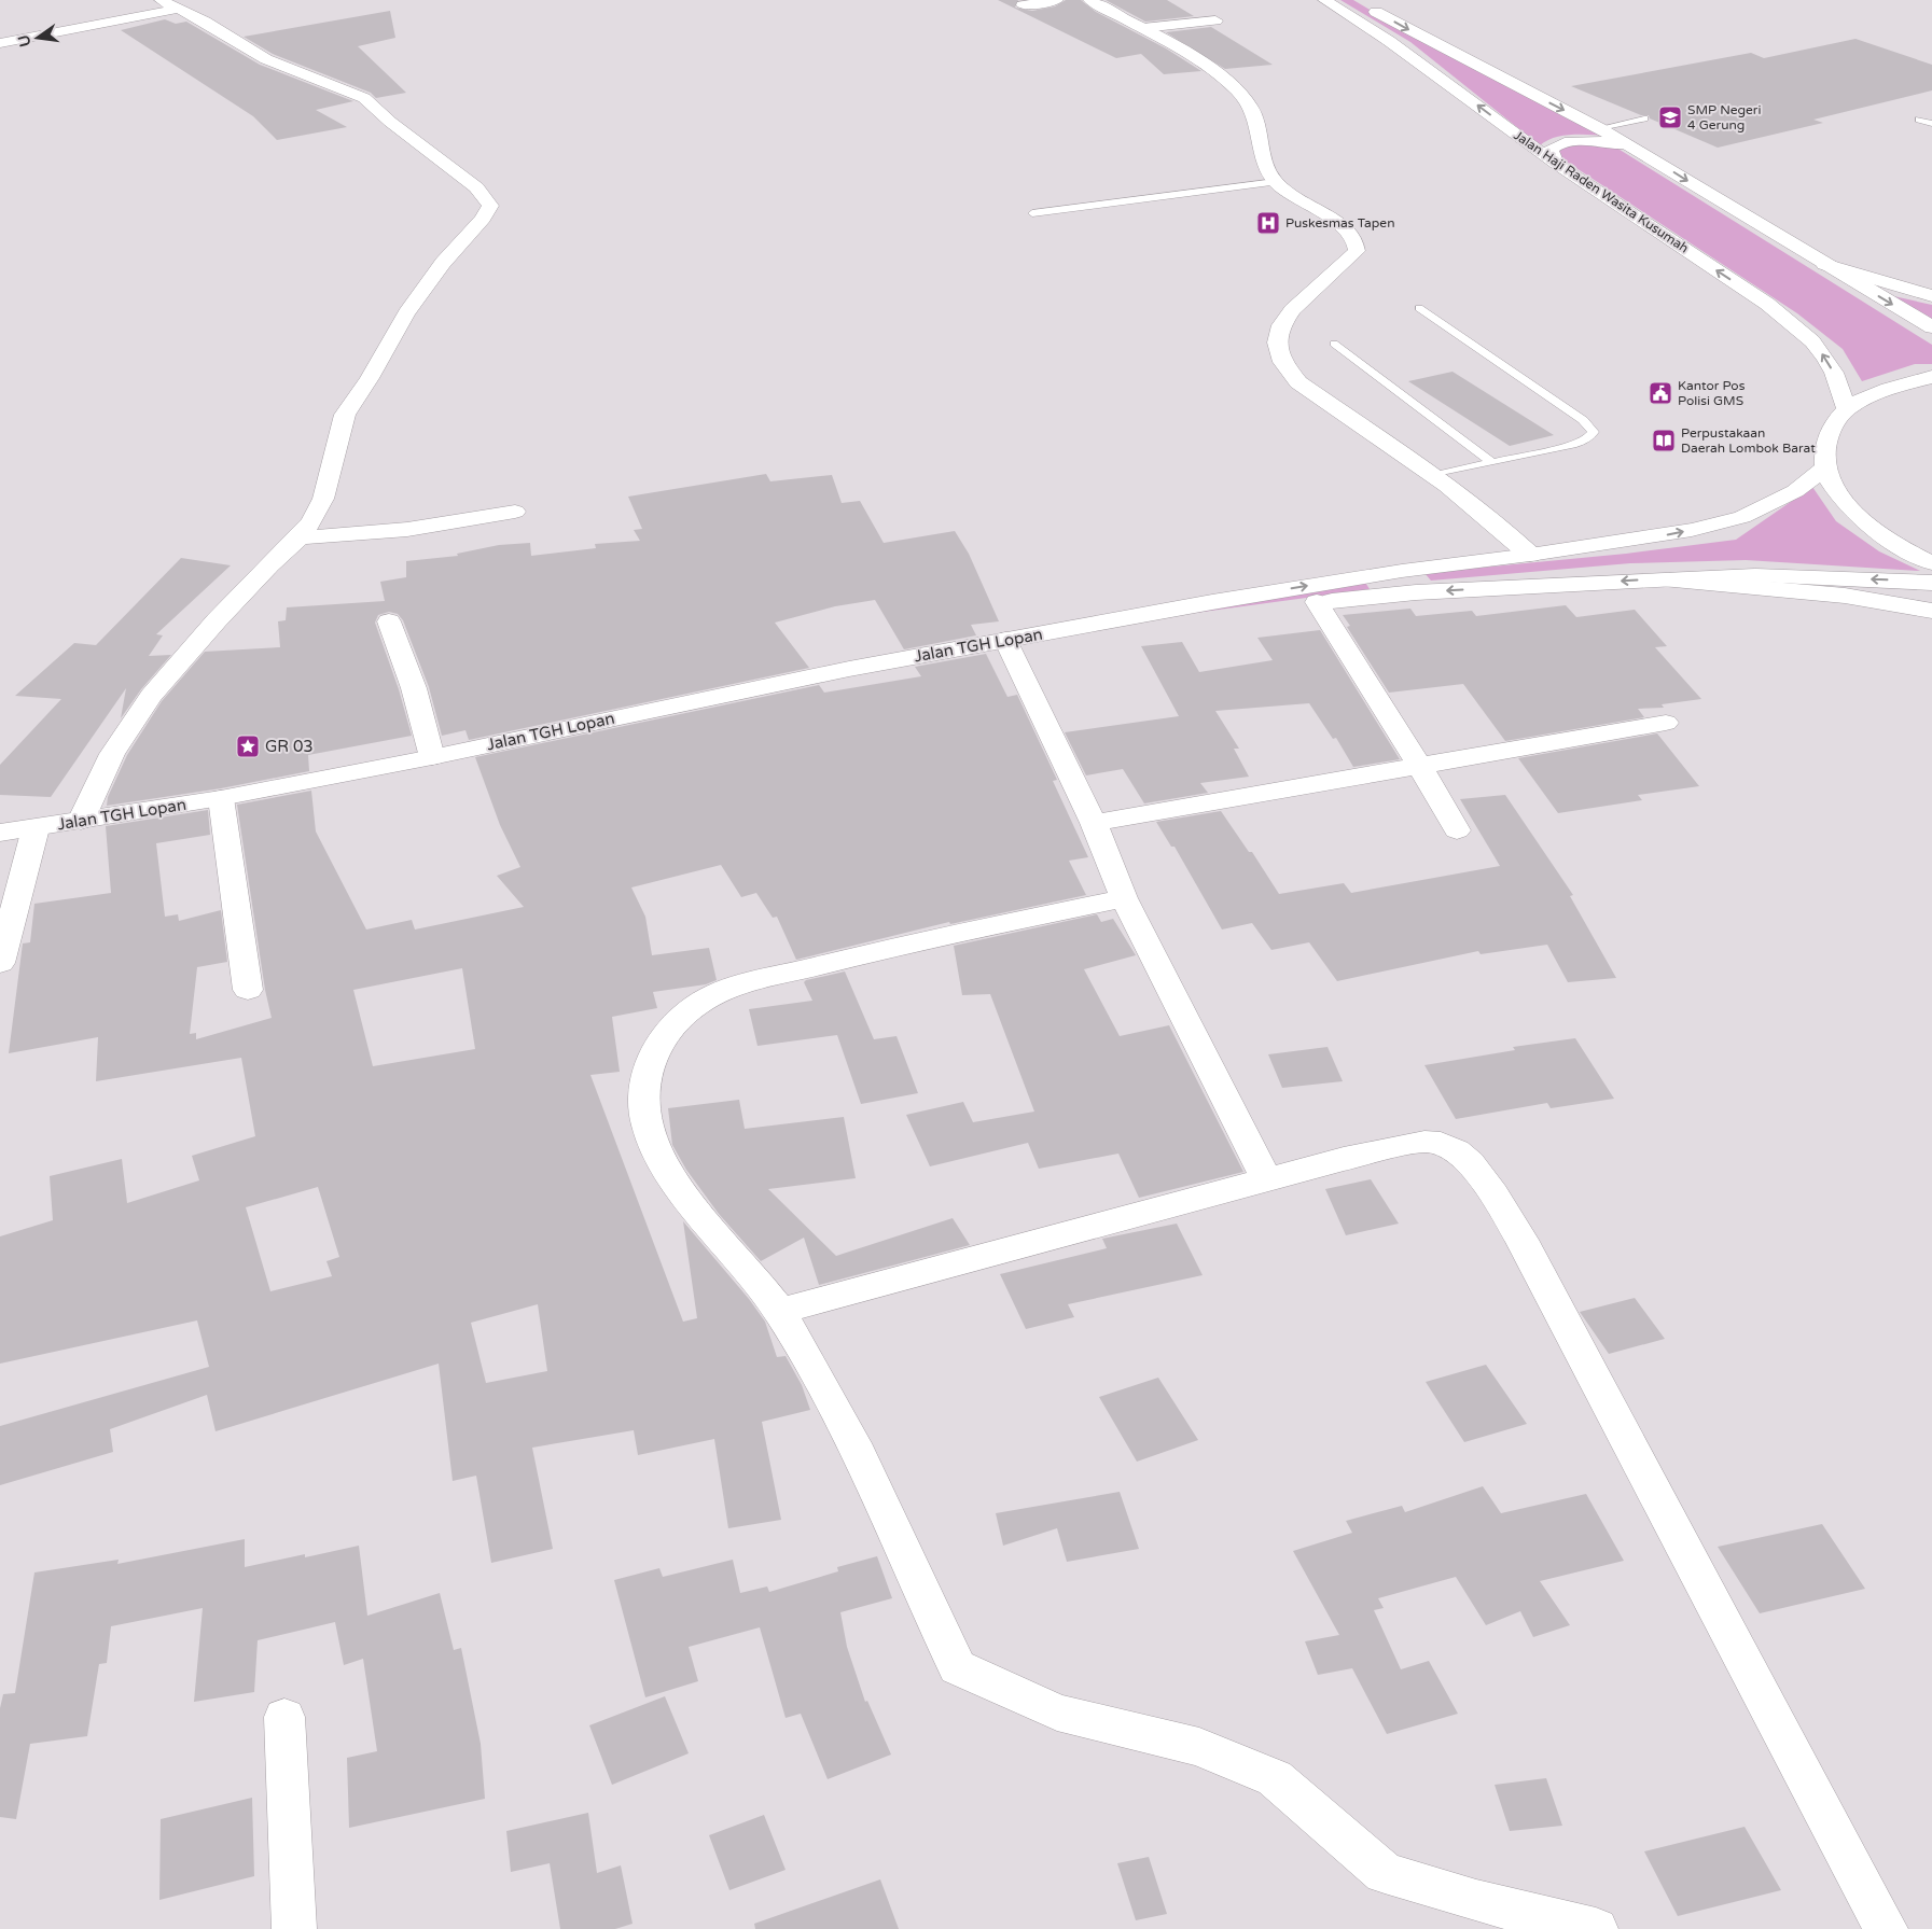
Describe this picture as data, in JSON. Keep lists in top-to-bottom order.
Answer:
{
  "streets": {
    "main road": ["Jalan Haji Raden Wasita Kusumah", "Jalan TGH Lopan"]
  },
  "places": {
    "school or university": ["SMP Negeri 4 Gerung"],
    "hospital": ["Puskesmas Tapen"],
    "public building": ["Kantor Pos Polisi GMS"],
    "library": ["Perpustakaan Daerah Lombok Barat"],
    "place": ["GR 03"]
  },
  "north": "left"
}
